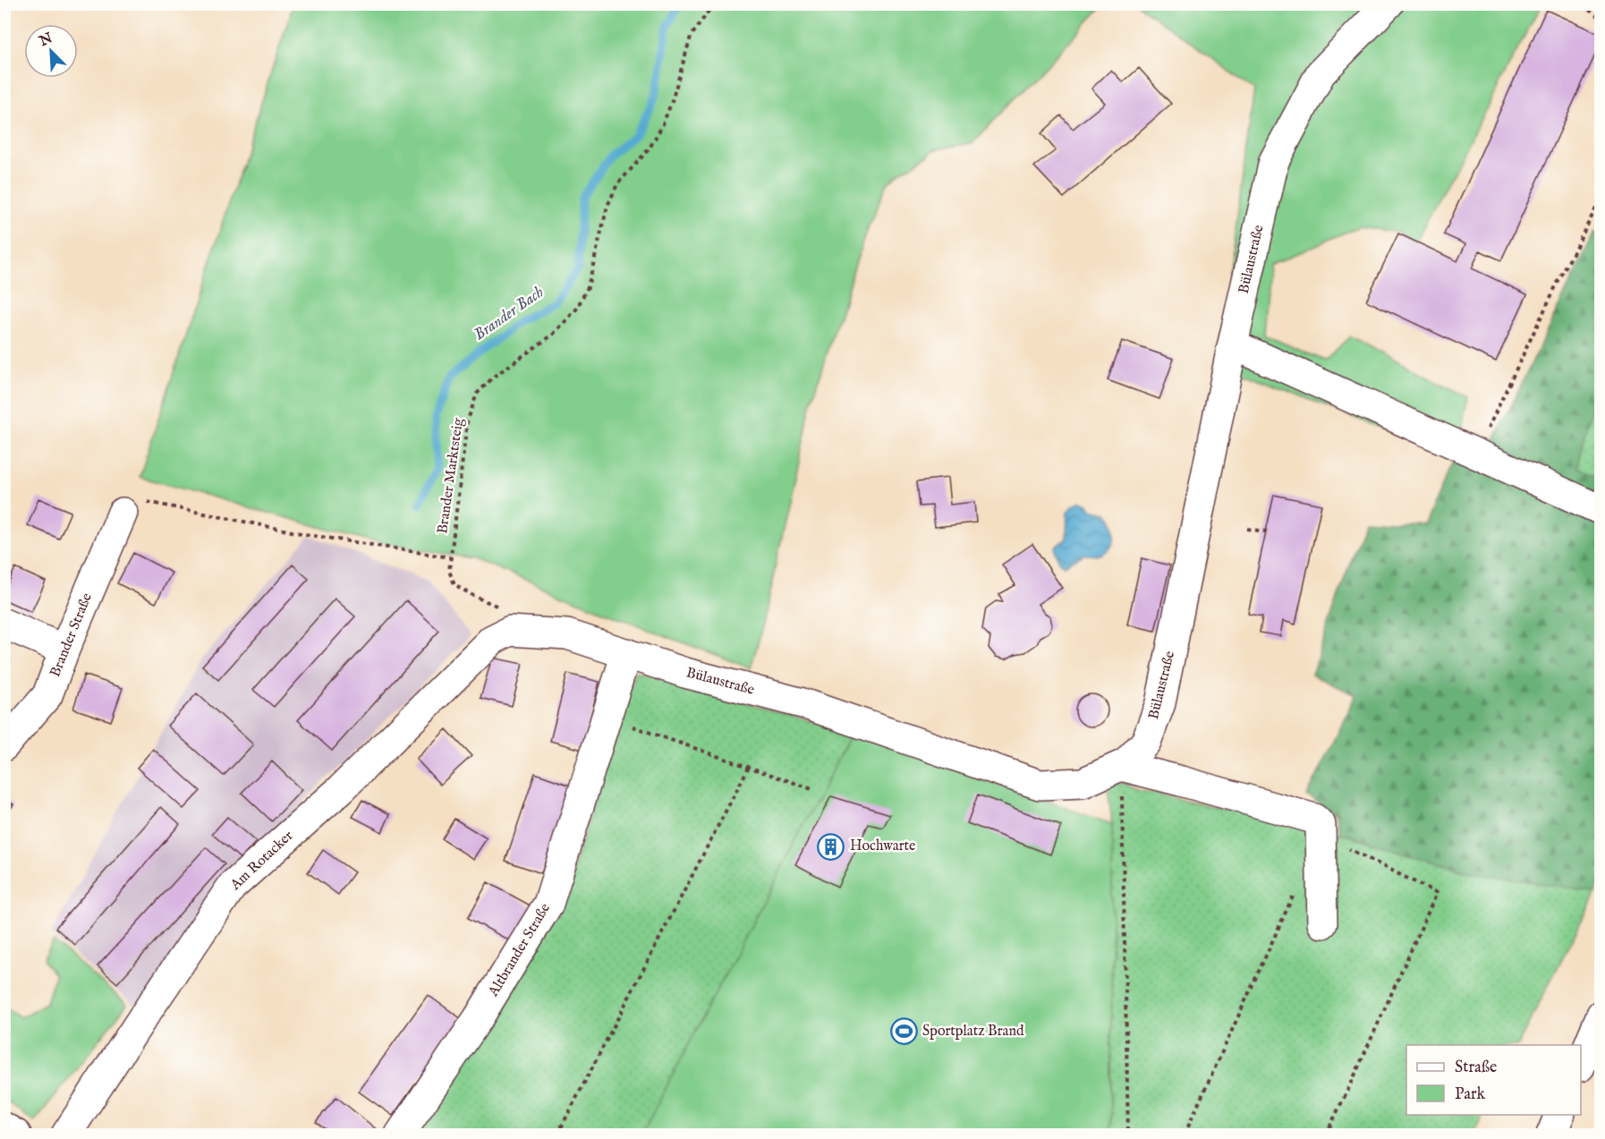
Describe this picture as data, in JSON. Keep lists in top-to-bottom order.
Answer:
{
  "streets": {
    "street": [
      "Bülaustraße",
      "Brander Straße",
      "Am Rotacker",
      "Altbrander Straße"
    ],
    "path": ["Brander Marktsteig"]
  },
  "crossings": [
    ["Bülaustraße", "Brander Marktsteig"],
    ["Bülaustraße", "Am Rotacker"],
    ["Bülaustraße", "Altbrander Straße"],
    ["Brander Marktsteig", "Am Rotacker"]
  ],
  "water": ["Brander Bach"],
  "places": {
    "building": ["Hochwarte"],
    "sports": ["Sportplatz Brand"]
  },
  "legend": ["Straße", "Park"],
  "north": "top left"
}
